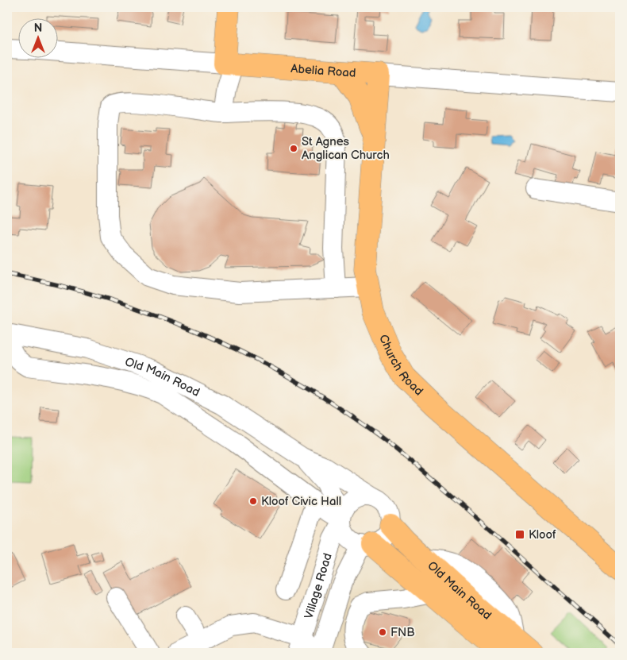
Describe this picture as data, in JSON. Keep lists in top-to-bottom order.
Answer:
{
  "streets": {
    "main road": ["Abelia Road", "Church Road", "Old Main Road"],
    "street": ["Village Road"]
  },
  "crossings": [
    ["Abelia Road", "Church Road"],
    ["Old Main Road", "Village Road"]
  ],
  "places": {
    "other": ["St Agnes Anglican Church", "Kloof Civic Hall", "FNB"],
    "transit": ["Kloof"]
  },
  "north": "top"
}
